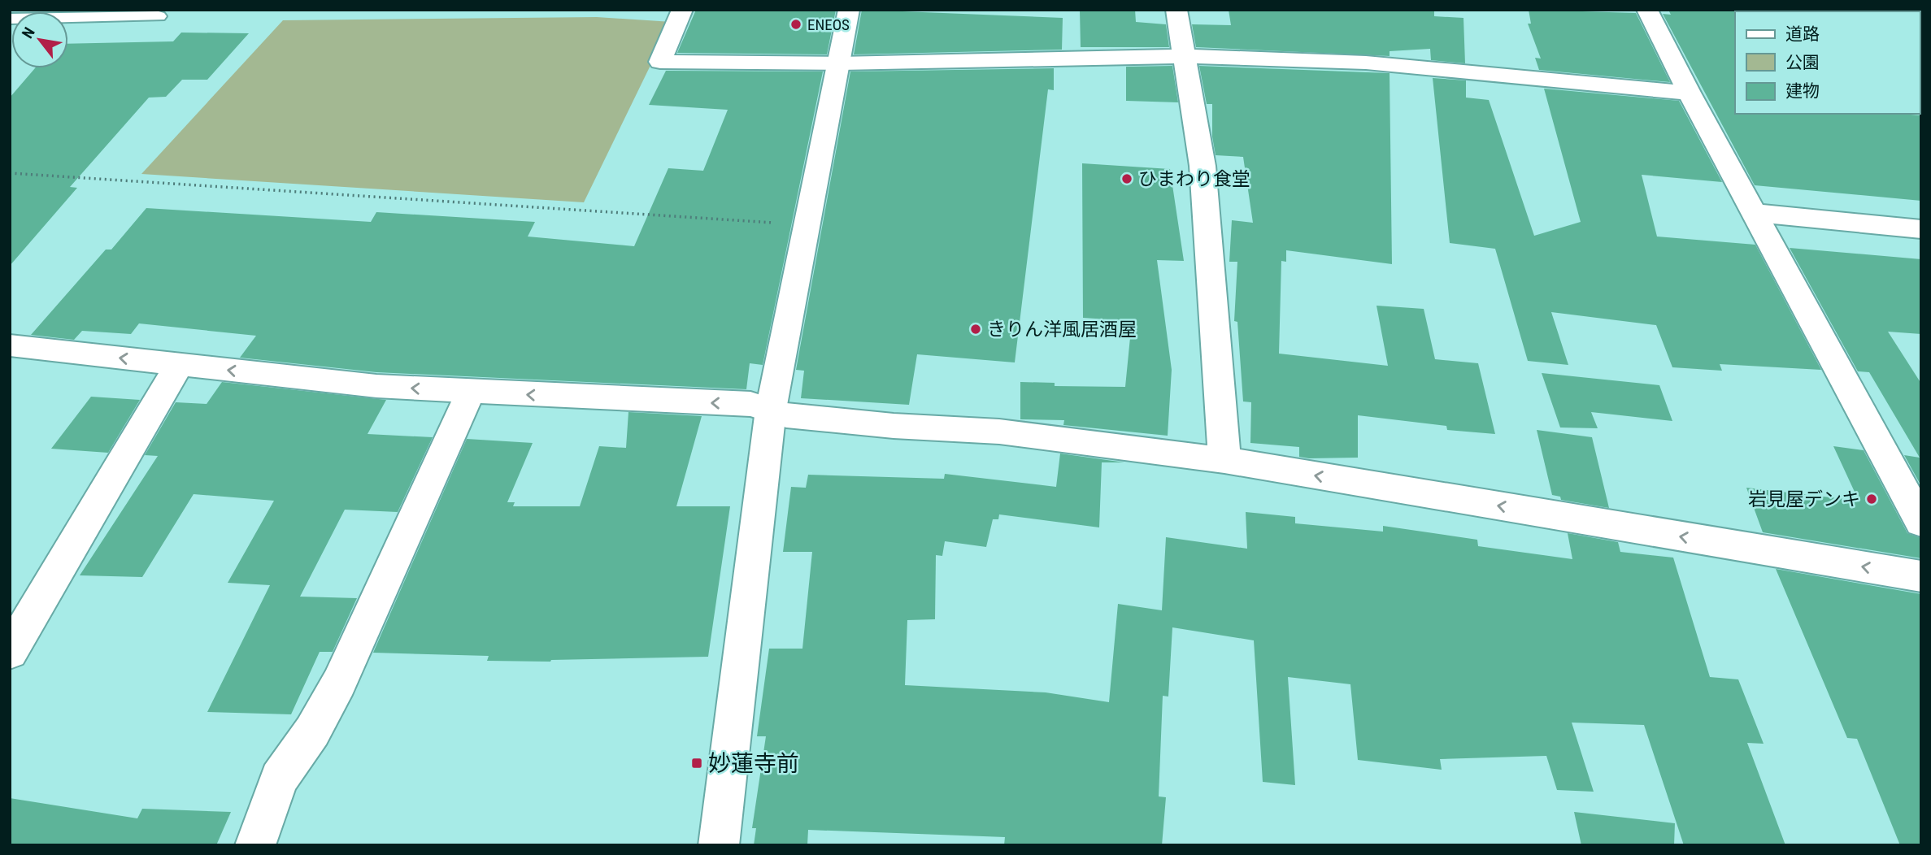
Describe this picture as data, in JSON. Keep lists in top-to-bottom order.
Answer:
{
  "places": {
    "other": [
      "ENEOS",
      "ひまわり食堂",
      "きりん洋風居酒屋",
      "岩見屋デンキ"
    ],
    "transit": ["妙蓮寺前"]
  },
  "legend": ["道路", "公園", "建物"],
  "north": "top left"
}
